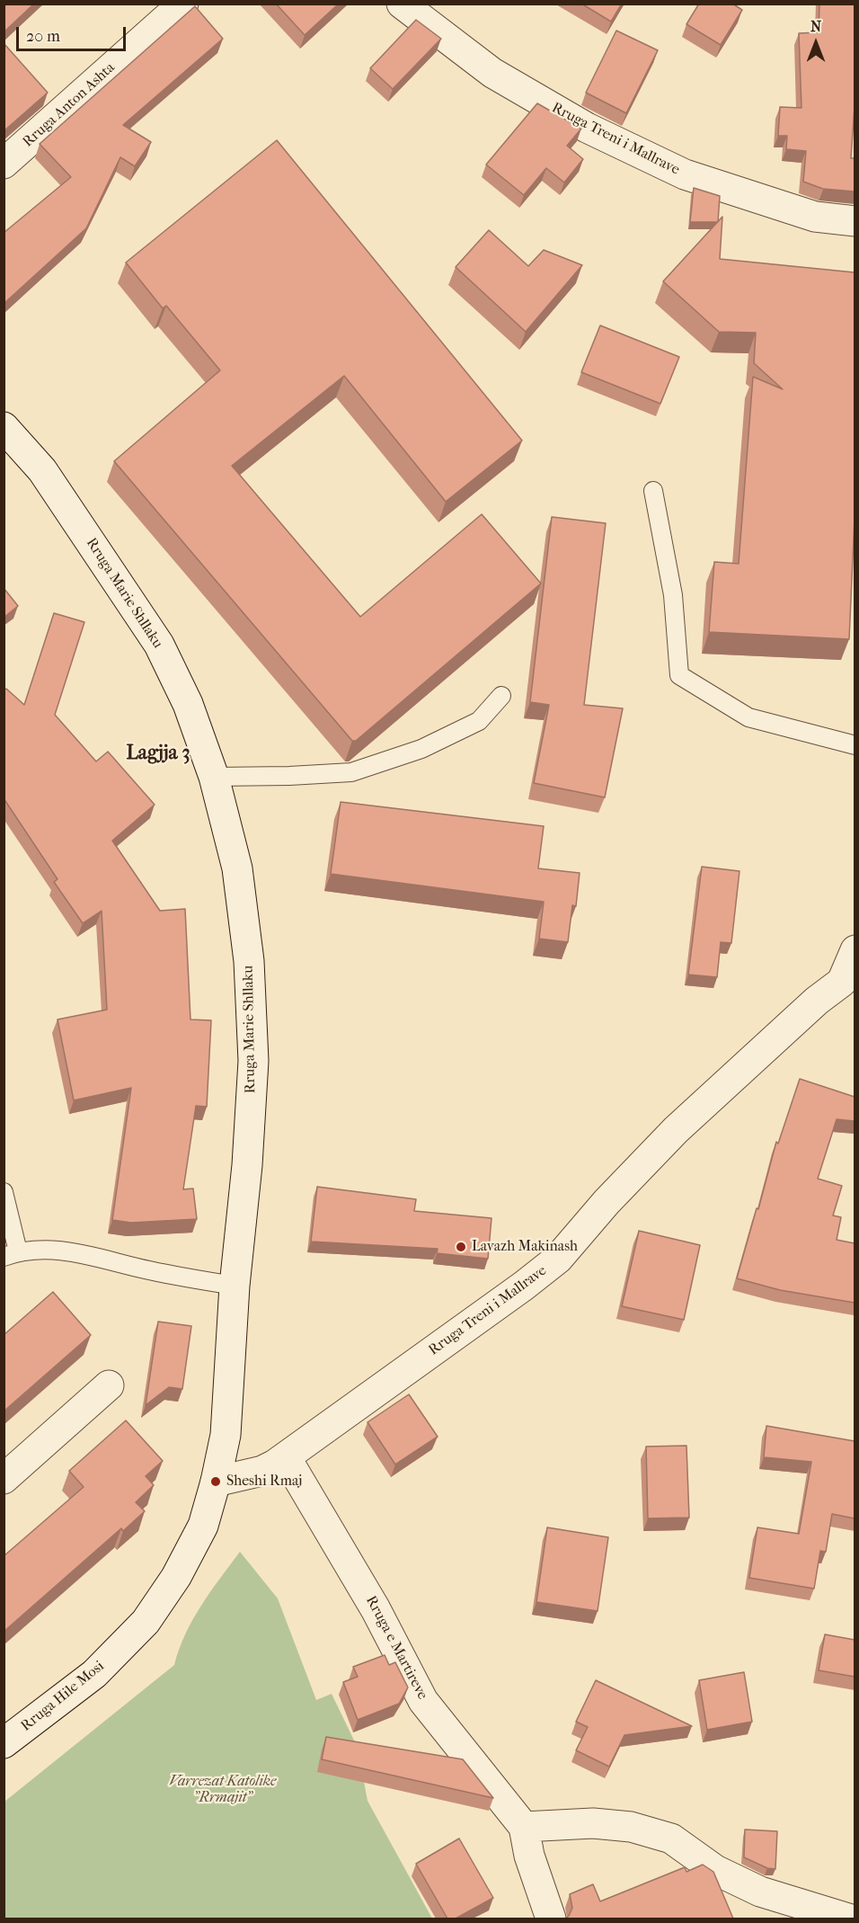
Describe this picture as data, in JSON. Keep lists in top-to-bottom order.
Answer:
{
  "streets": {
    "street": [
      "Rruga Anton Ashta",
      "Rruga Treni i Mallrave",
      "Rruga Marie Shllaku",
      "Rruga e Martireve",
      "Rruga Hile Mosi"
    ]
  },
  "crossings": [
    ["Rruga Treni i Mallrave", "Rruga Marie Shllaku"],
    ["Rruga Treni i Mallrave", "Rruga e Martireve"],
    ["Rruga Treni i Mallrave", "Rruga Hile Mosi"],
    ["Rruga Marie Shllaku", "Rruga Hile Mosi"]
  ],
  "districts": ["Lagjja 3"],
  "parks": ["Varrezat Katolike \"Rrmajit\""],
  "places": ["Lavazh Makinash", "Sheshi Rmaj"],
  "scale_bar": "20 m",
  "north": "top"
}
